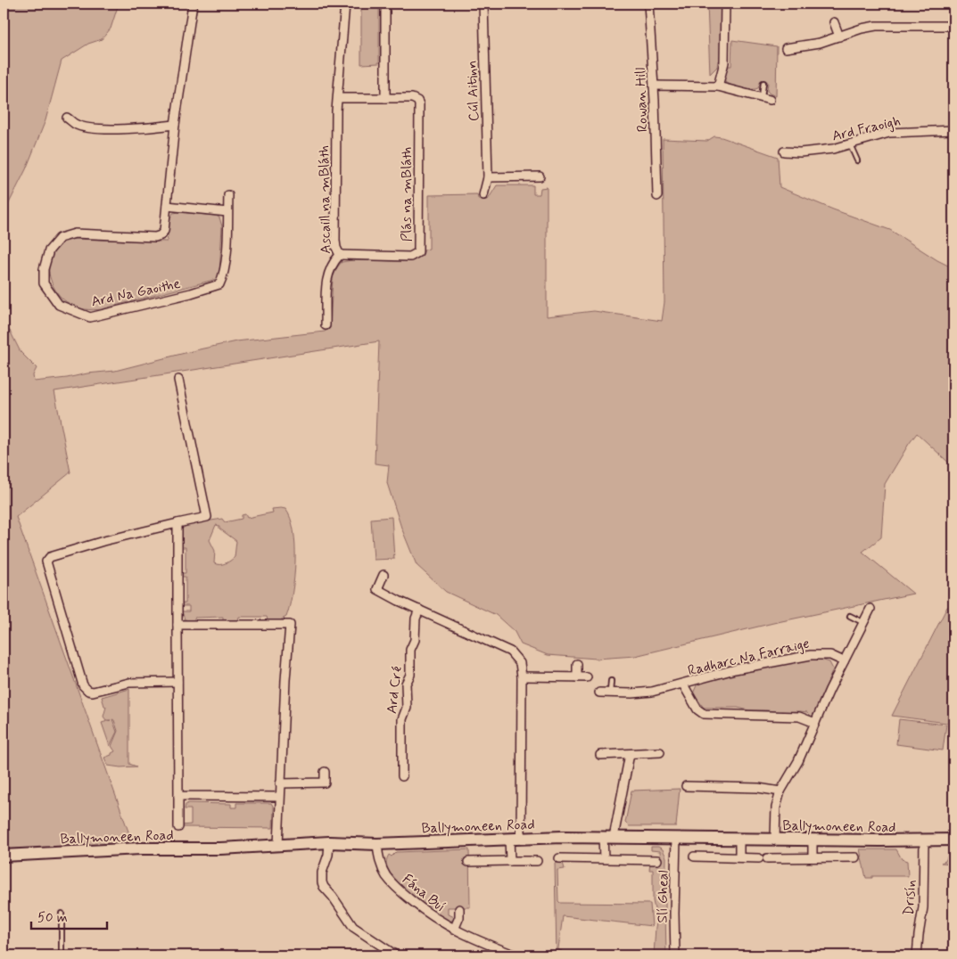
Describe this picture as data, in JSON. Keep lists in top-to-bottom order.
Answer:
{
  "streets": {
    "street": [
      "Cúl Aitinn",
      "Rowan Hill",
      "Ard Fraoigh",
      "Plás na mBláth",
      "Ascaill na mBláth",
      "Ard Na Gaoithe",
      "Radharc Na Farraige",
      "Ard Cré",
      "Ballymoneen Road",
      "Fána Buí",
      "Slí Gheal",
      "Drisín"
    ]
  },
  "crossings": [
    ["Plás na mBláth", "Ascaill na mBláth"],
    ["Ballymoneen Road", "Fána Buí"],
    ["Ballymoneen Road", "Slí Gheal"],
    ["Ballymoneen Road", "Drisín"]
  ],
  "scale_bar": "50 m"
}
